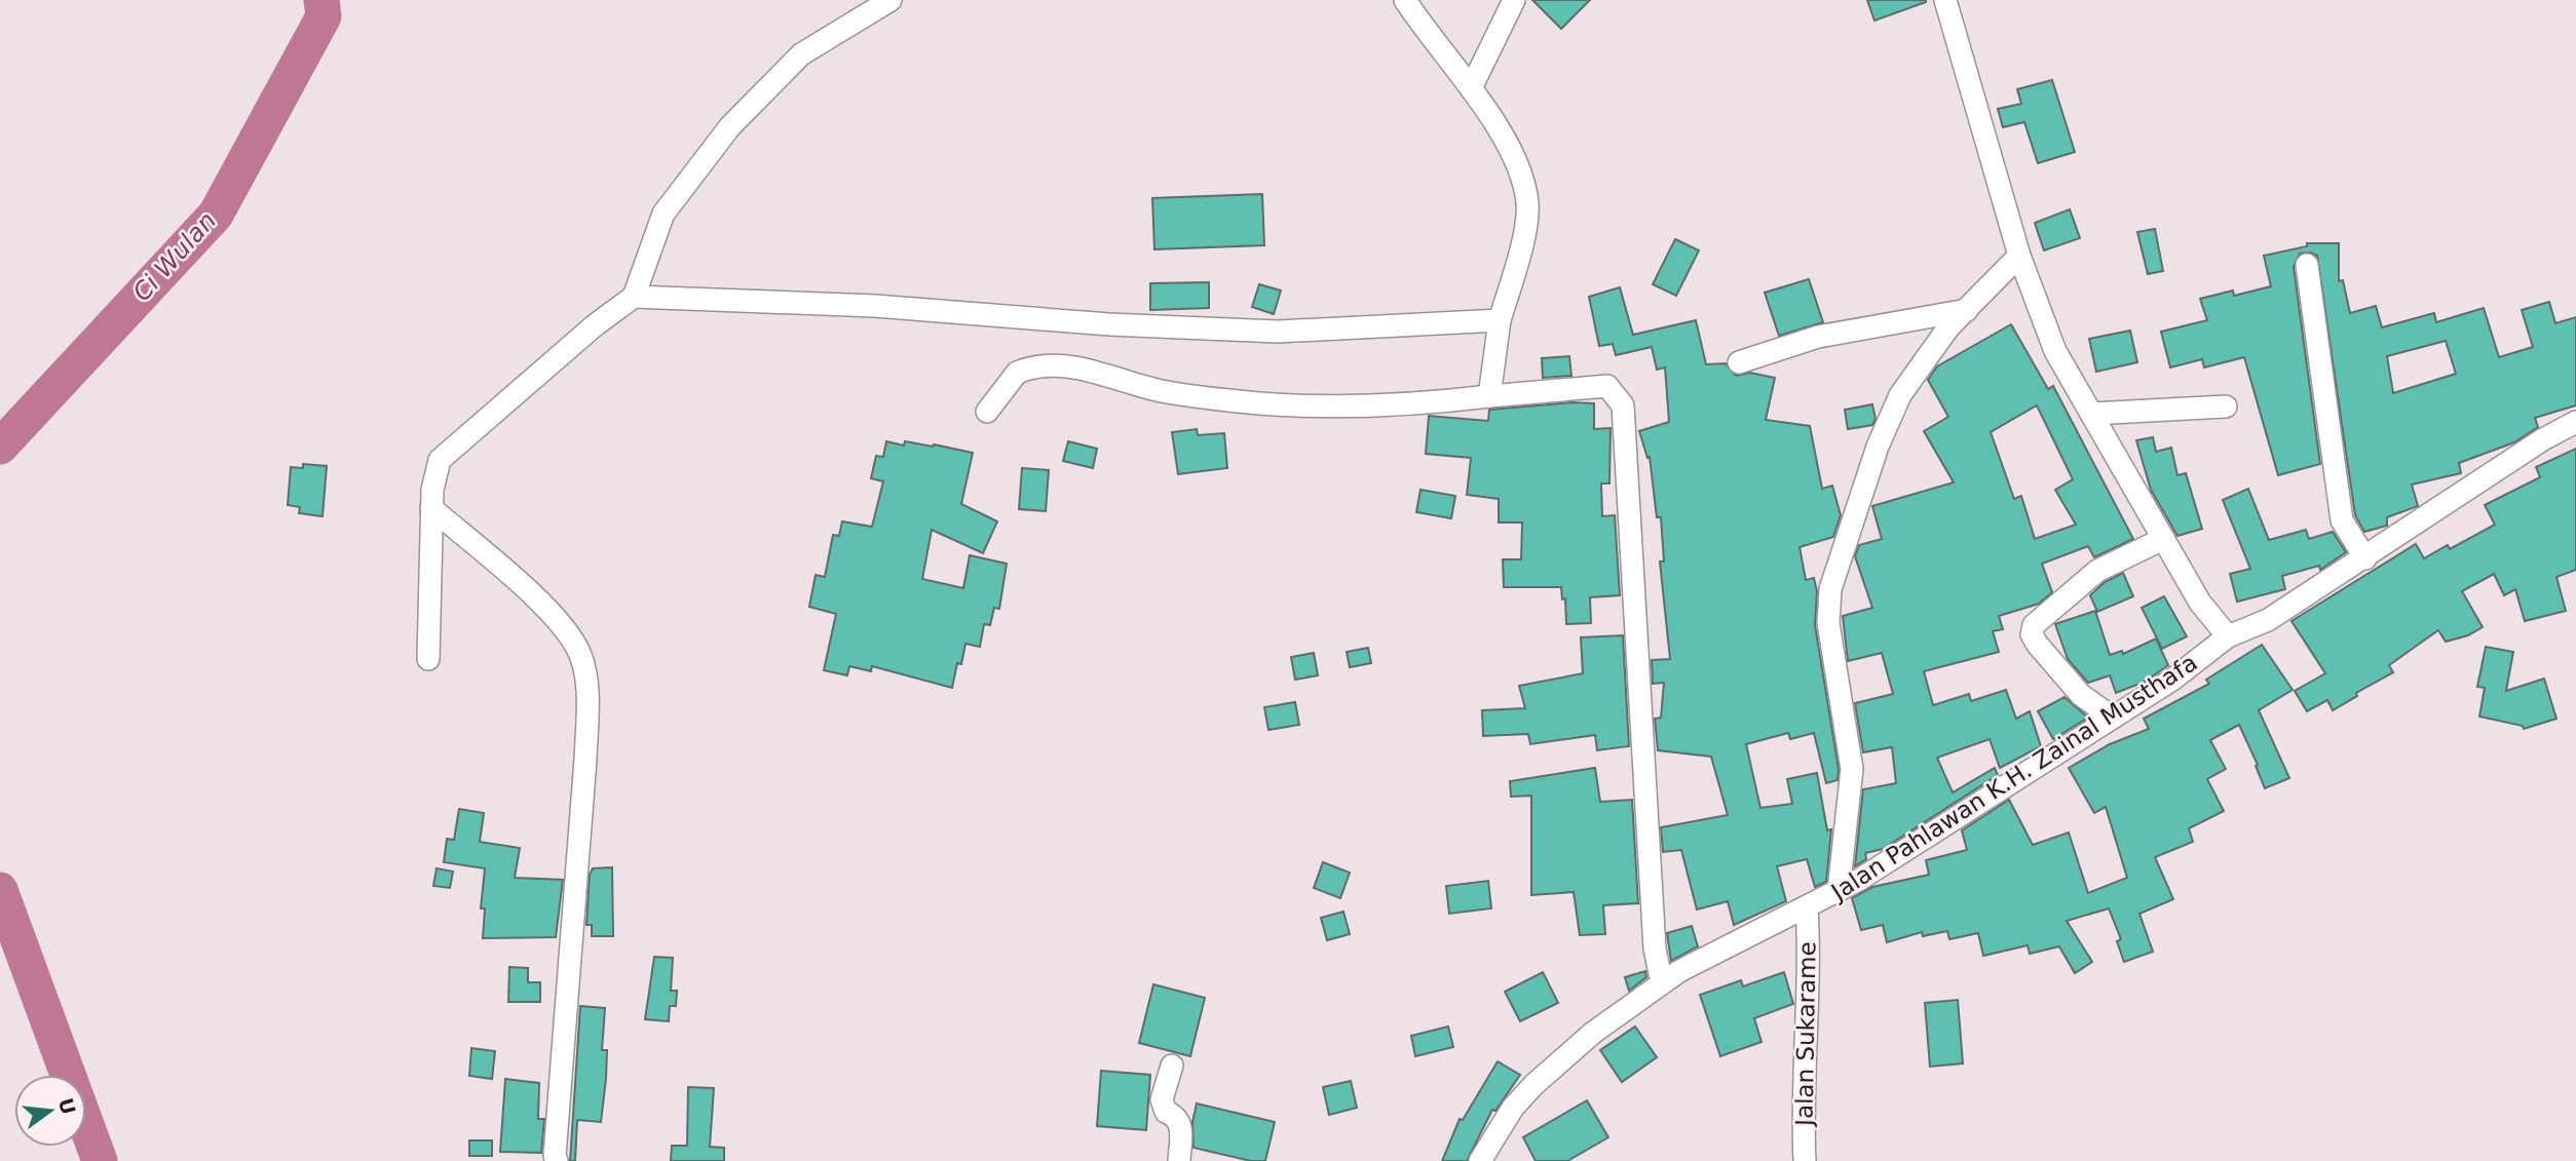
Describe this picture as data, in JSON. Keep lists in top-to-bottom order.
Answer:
{
  "streets": {
    "street": ["Jalan Pahlawan K.H. Zainal Musthafa", "Jalan Sukarame"]
  },
  "crossings": [
    ["Jalan Pahlawan K.H. Zainal Musthafa", "Jalan Sukarame"]
  ],
  "water": ["Ci Wulan"],
  "north": "right"
}
